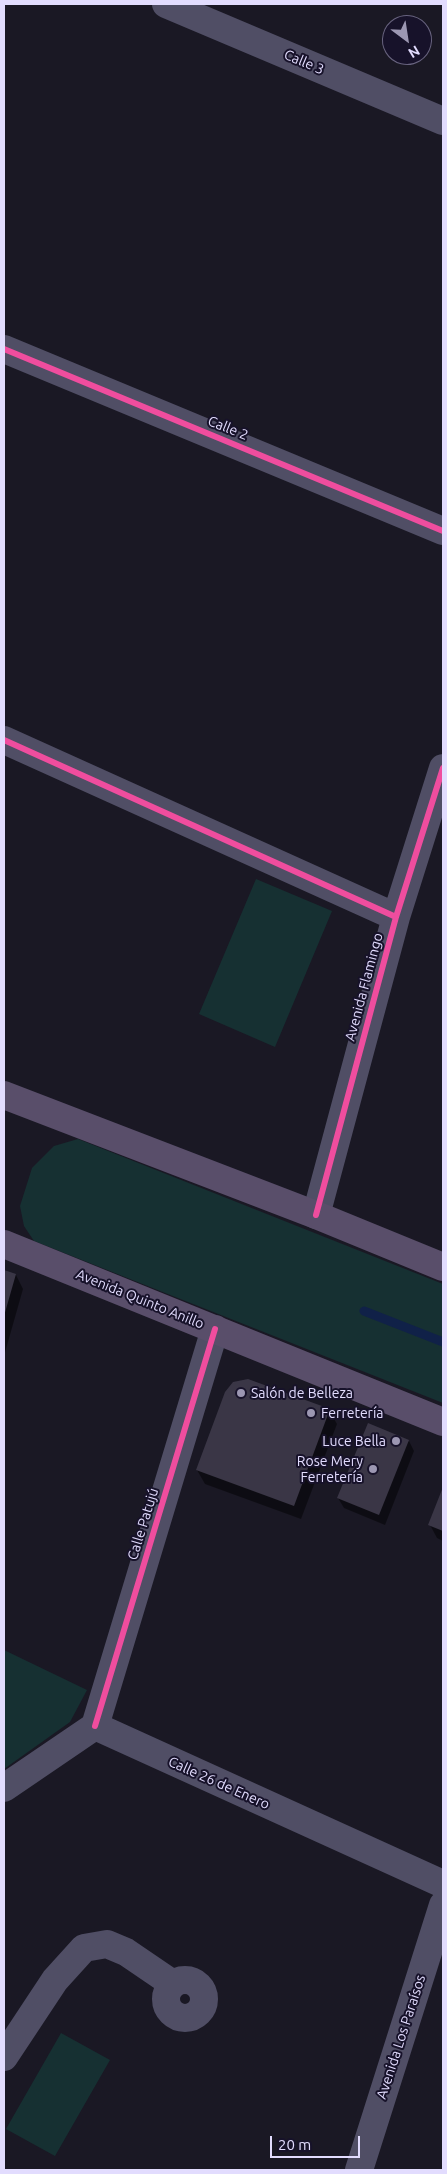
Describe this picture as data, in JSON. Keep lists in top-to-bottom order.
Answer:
{
  "streets": {
    "main road": ["Avenida Quinto Anillo"],
    "street": [
      "Calle 3",
      "Calle 2",
      "Avenida Flamingo",
      "Calle Patujú",
      "Calle 26 de Enero",
      "Avenida Los Paraísos"
    ]
  },
  "crossings": [
    ["Avenida Quinto Anillo", "Calle Patujú"],
    ["Calle Patujú", "Calle 26 de Enero"]
  ],
  "places": [
    "Salón de Belleza",
    "Ferretería",
    "Luce Bella",
    "Rose Mery Ferretería"
  ],
  "scale_bar": "20 m",
  "north": "bottom right"
}
